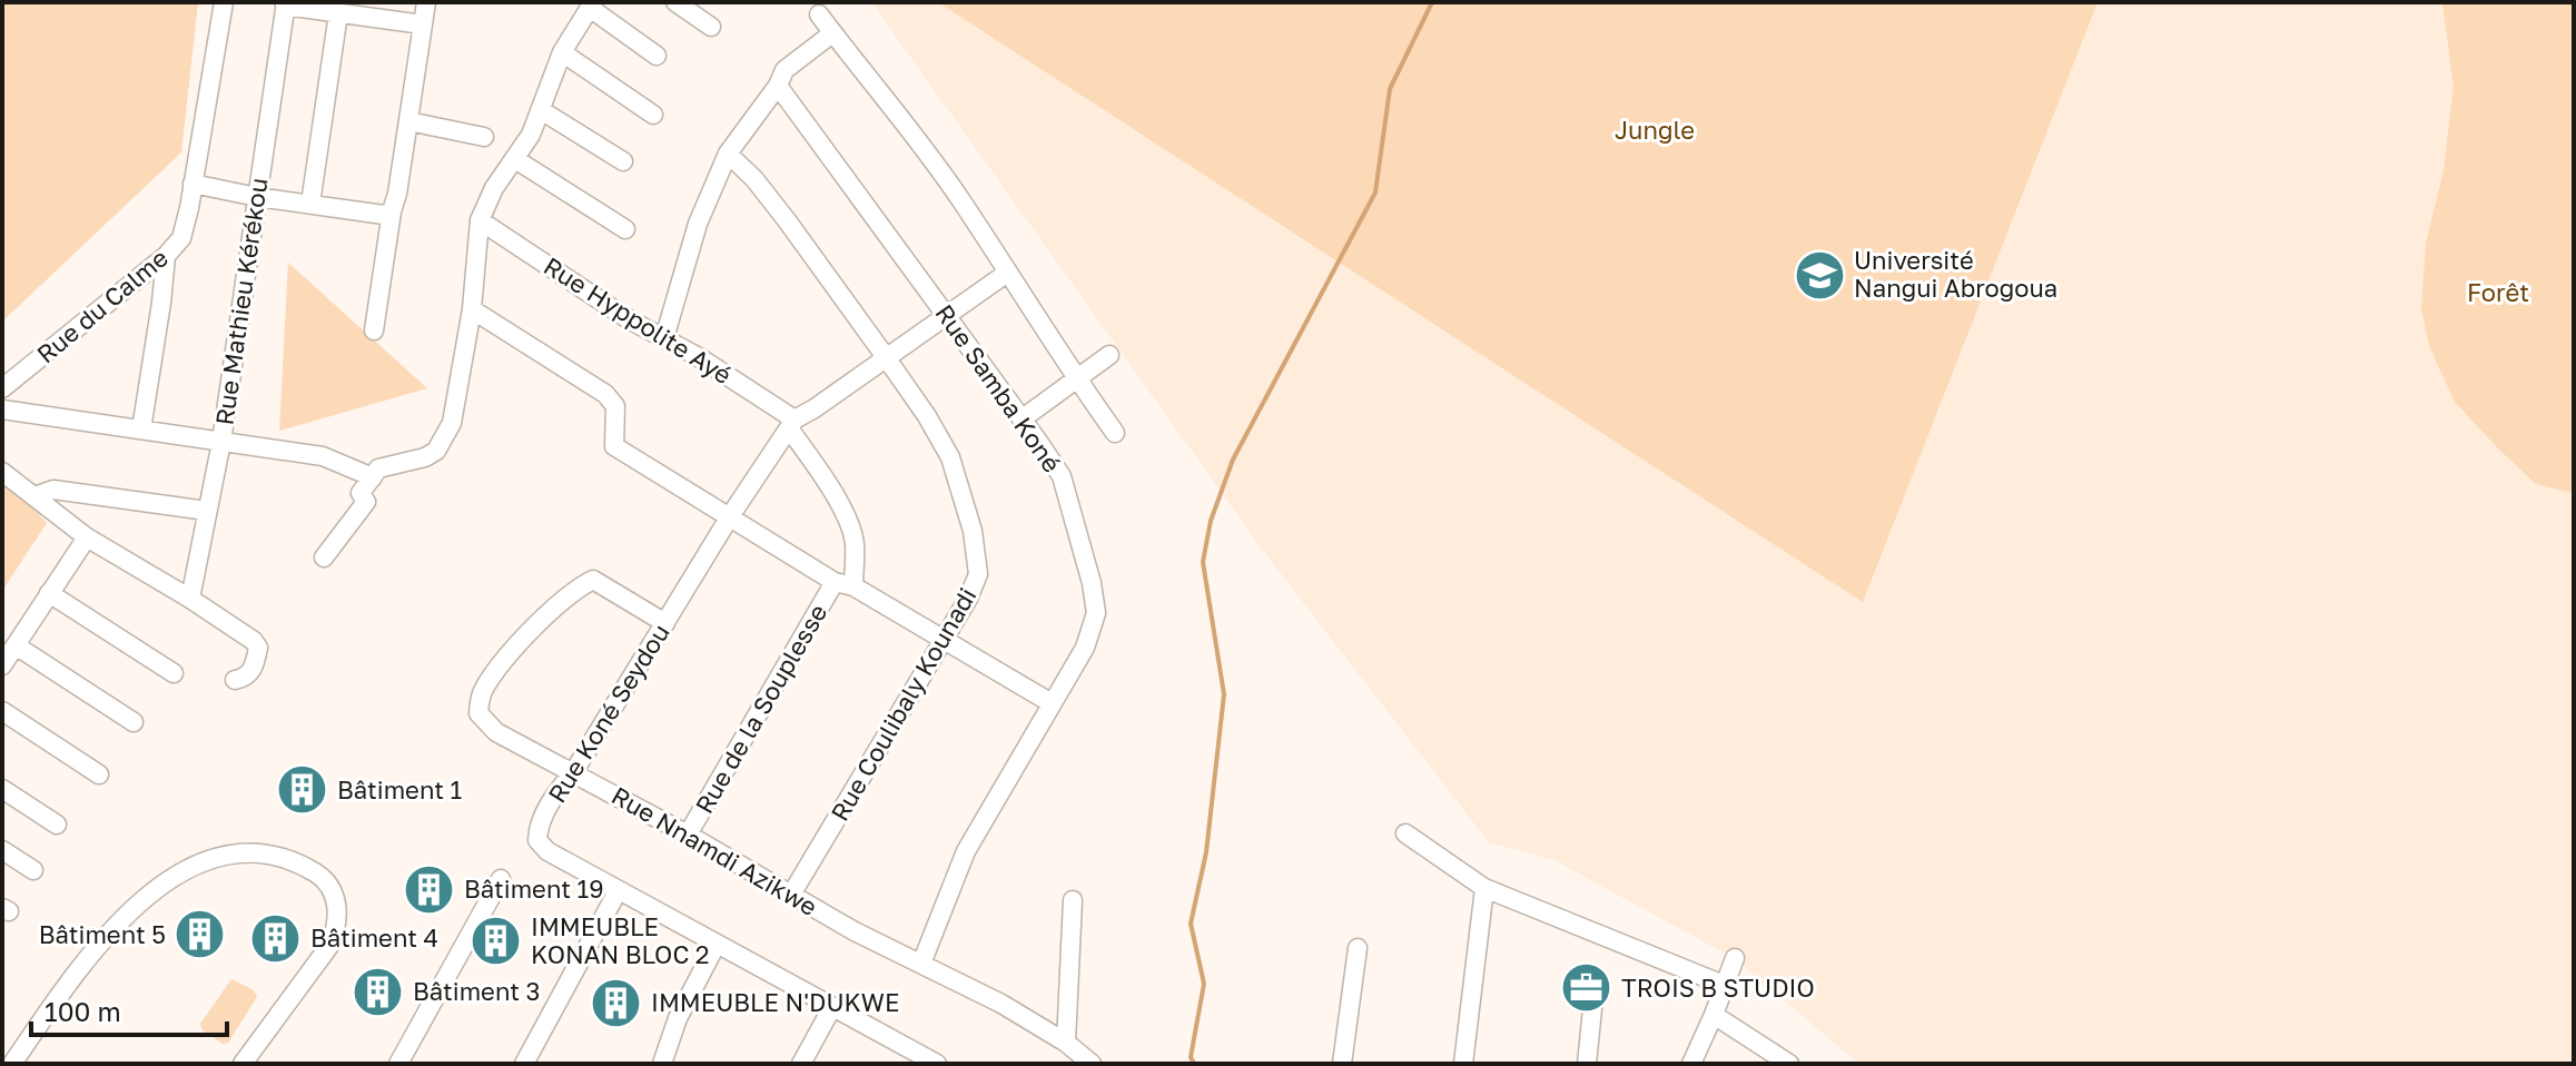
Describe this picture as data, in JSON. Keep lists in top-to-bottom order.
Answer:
{
  "streets": {
    "street": [
      "Rue Mathieu Kérékou",
      "Rue du Calme",
      "Rue Hyppolite Ayé",
      "Rue Samba Koné",
      "Rue Coulibaly Kounadi",
      "Rue de la Souplesse",
      "Rue Koné Seydou",
      "Rue Nnamdi Azikwe"
    ]
  },
  "crossings": [
    ["Rue Hyppolite Ayé", "Rue Koné Seydou"],
    ["Rue Samba Koné", "Rue Koné Seydou"],
    ["Rue Samba Koné", "Rue Nnamdi Azikwe"],
    ["Rue Coulibaly Kounadi", "Rue Koné Seydou"],
    ["Rue Coulibaly Kounadi", "Rue Nnamdi Azikwe"],
    ["Rue de la Souplesse", "Rue Nnamdi Azikwe"],
    ["Rue Koné Seydou", "Rue Nnamdi Azikwe"]
  ],
  "parks": ["Jungle", "Forêt"],
  "places": {
    "school or university": ["Université Nangui Abrogoua"],
    "building": [
      "Bâtiment 1",
      "Bâtiment 19",
      "Bâtiment 5",
      "Bâtiment 4",
      "IMMEUBLE KONAN BLOC 2",
      "Bâtiment 3",
      "IMMEUBLE N'DUKWE"
    ],
    "office": ["TROIS B STUDIO"]
  },
  "scale_bar": "100 m"
}
